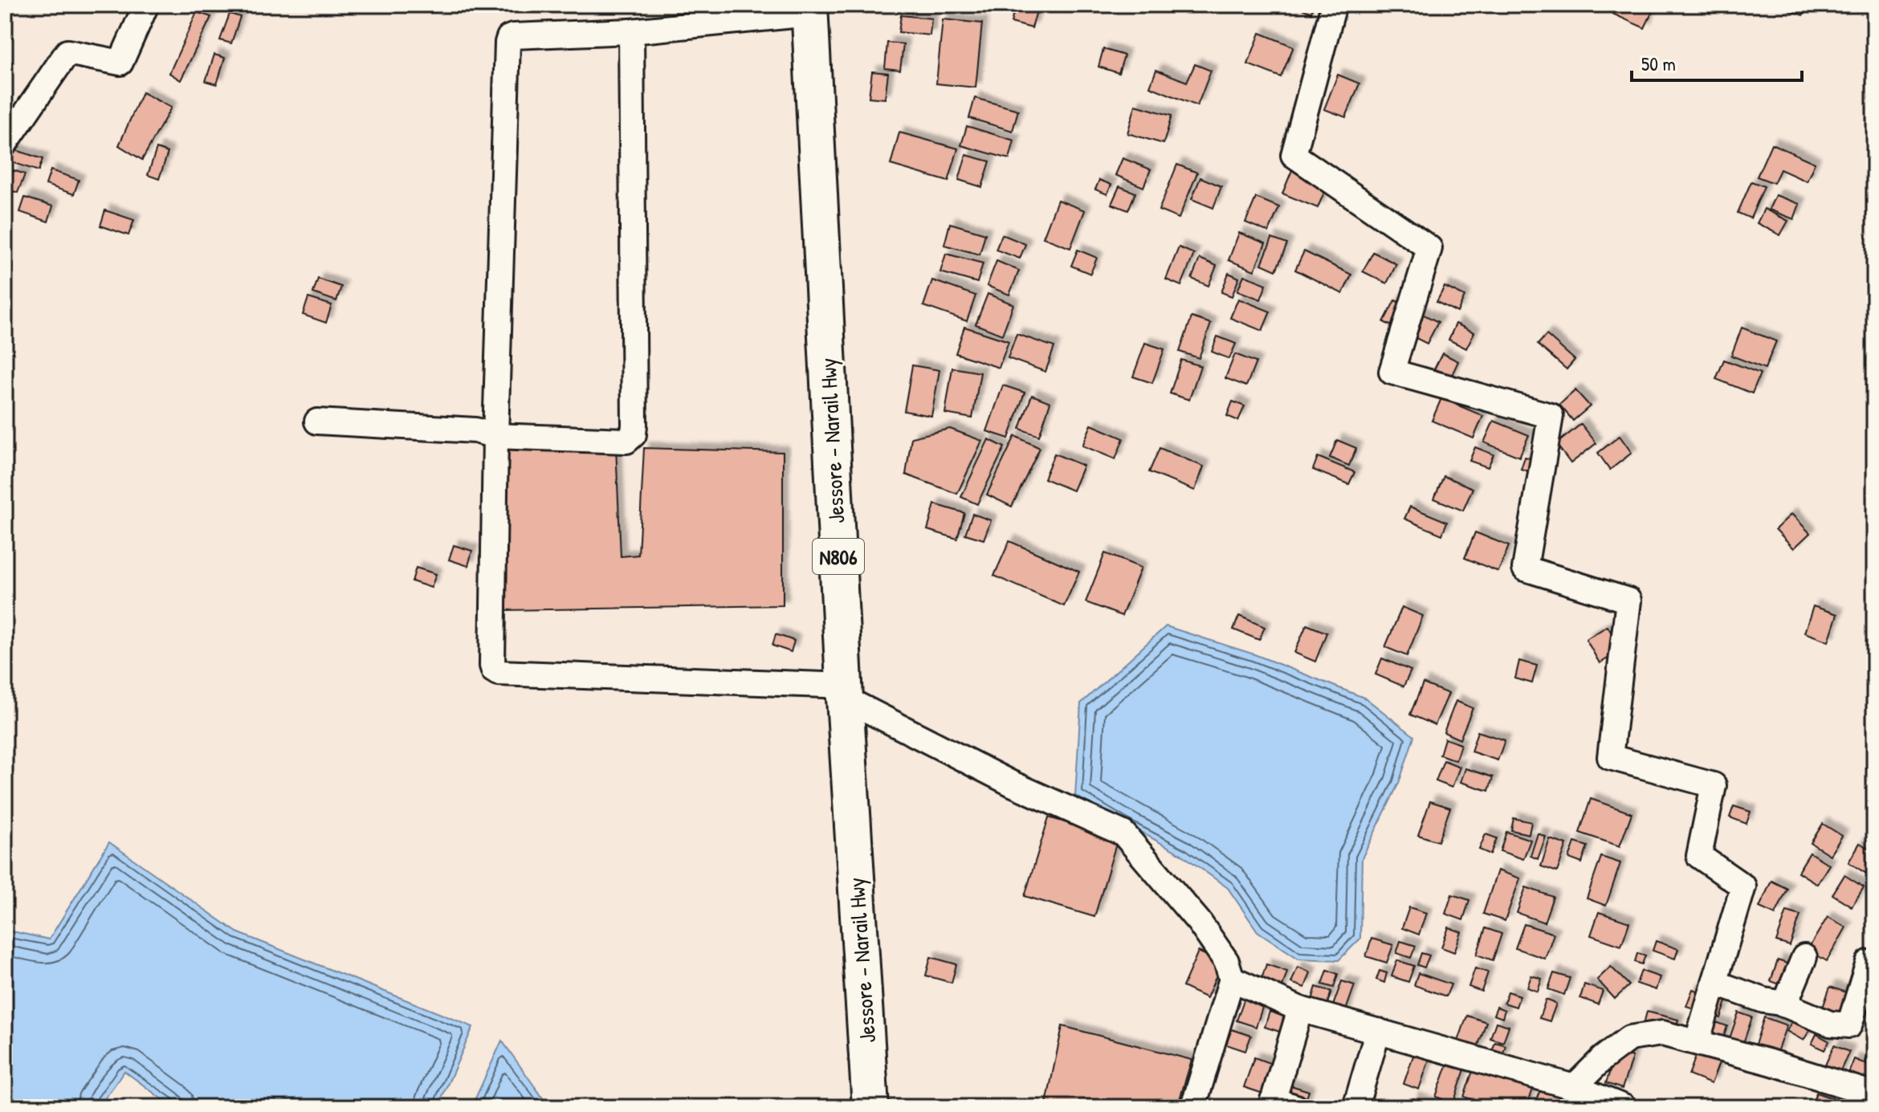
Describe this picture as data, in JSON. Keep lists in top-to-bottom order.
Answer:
{
  "streets": {
    "highway": ["Jessore - Narail Hwy", "N806"]
  },
  "scale_bar": "50 m"
}
